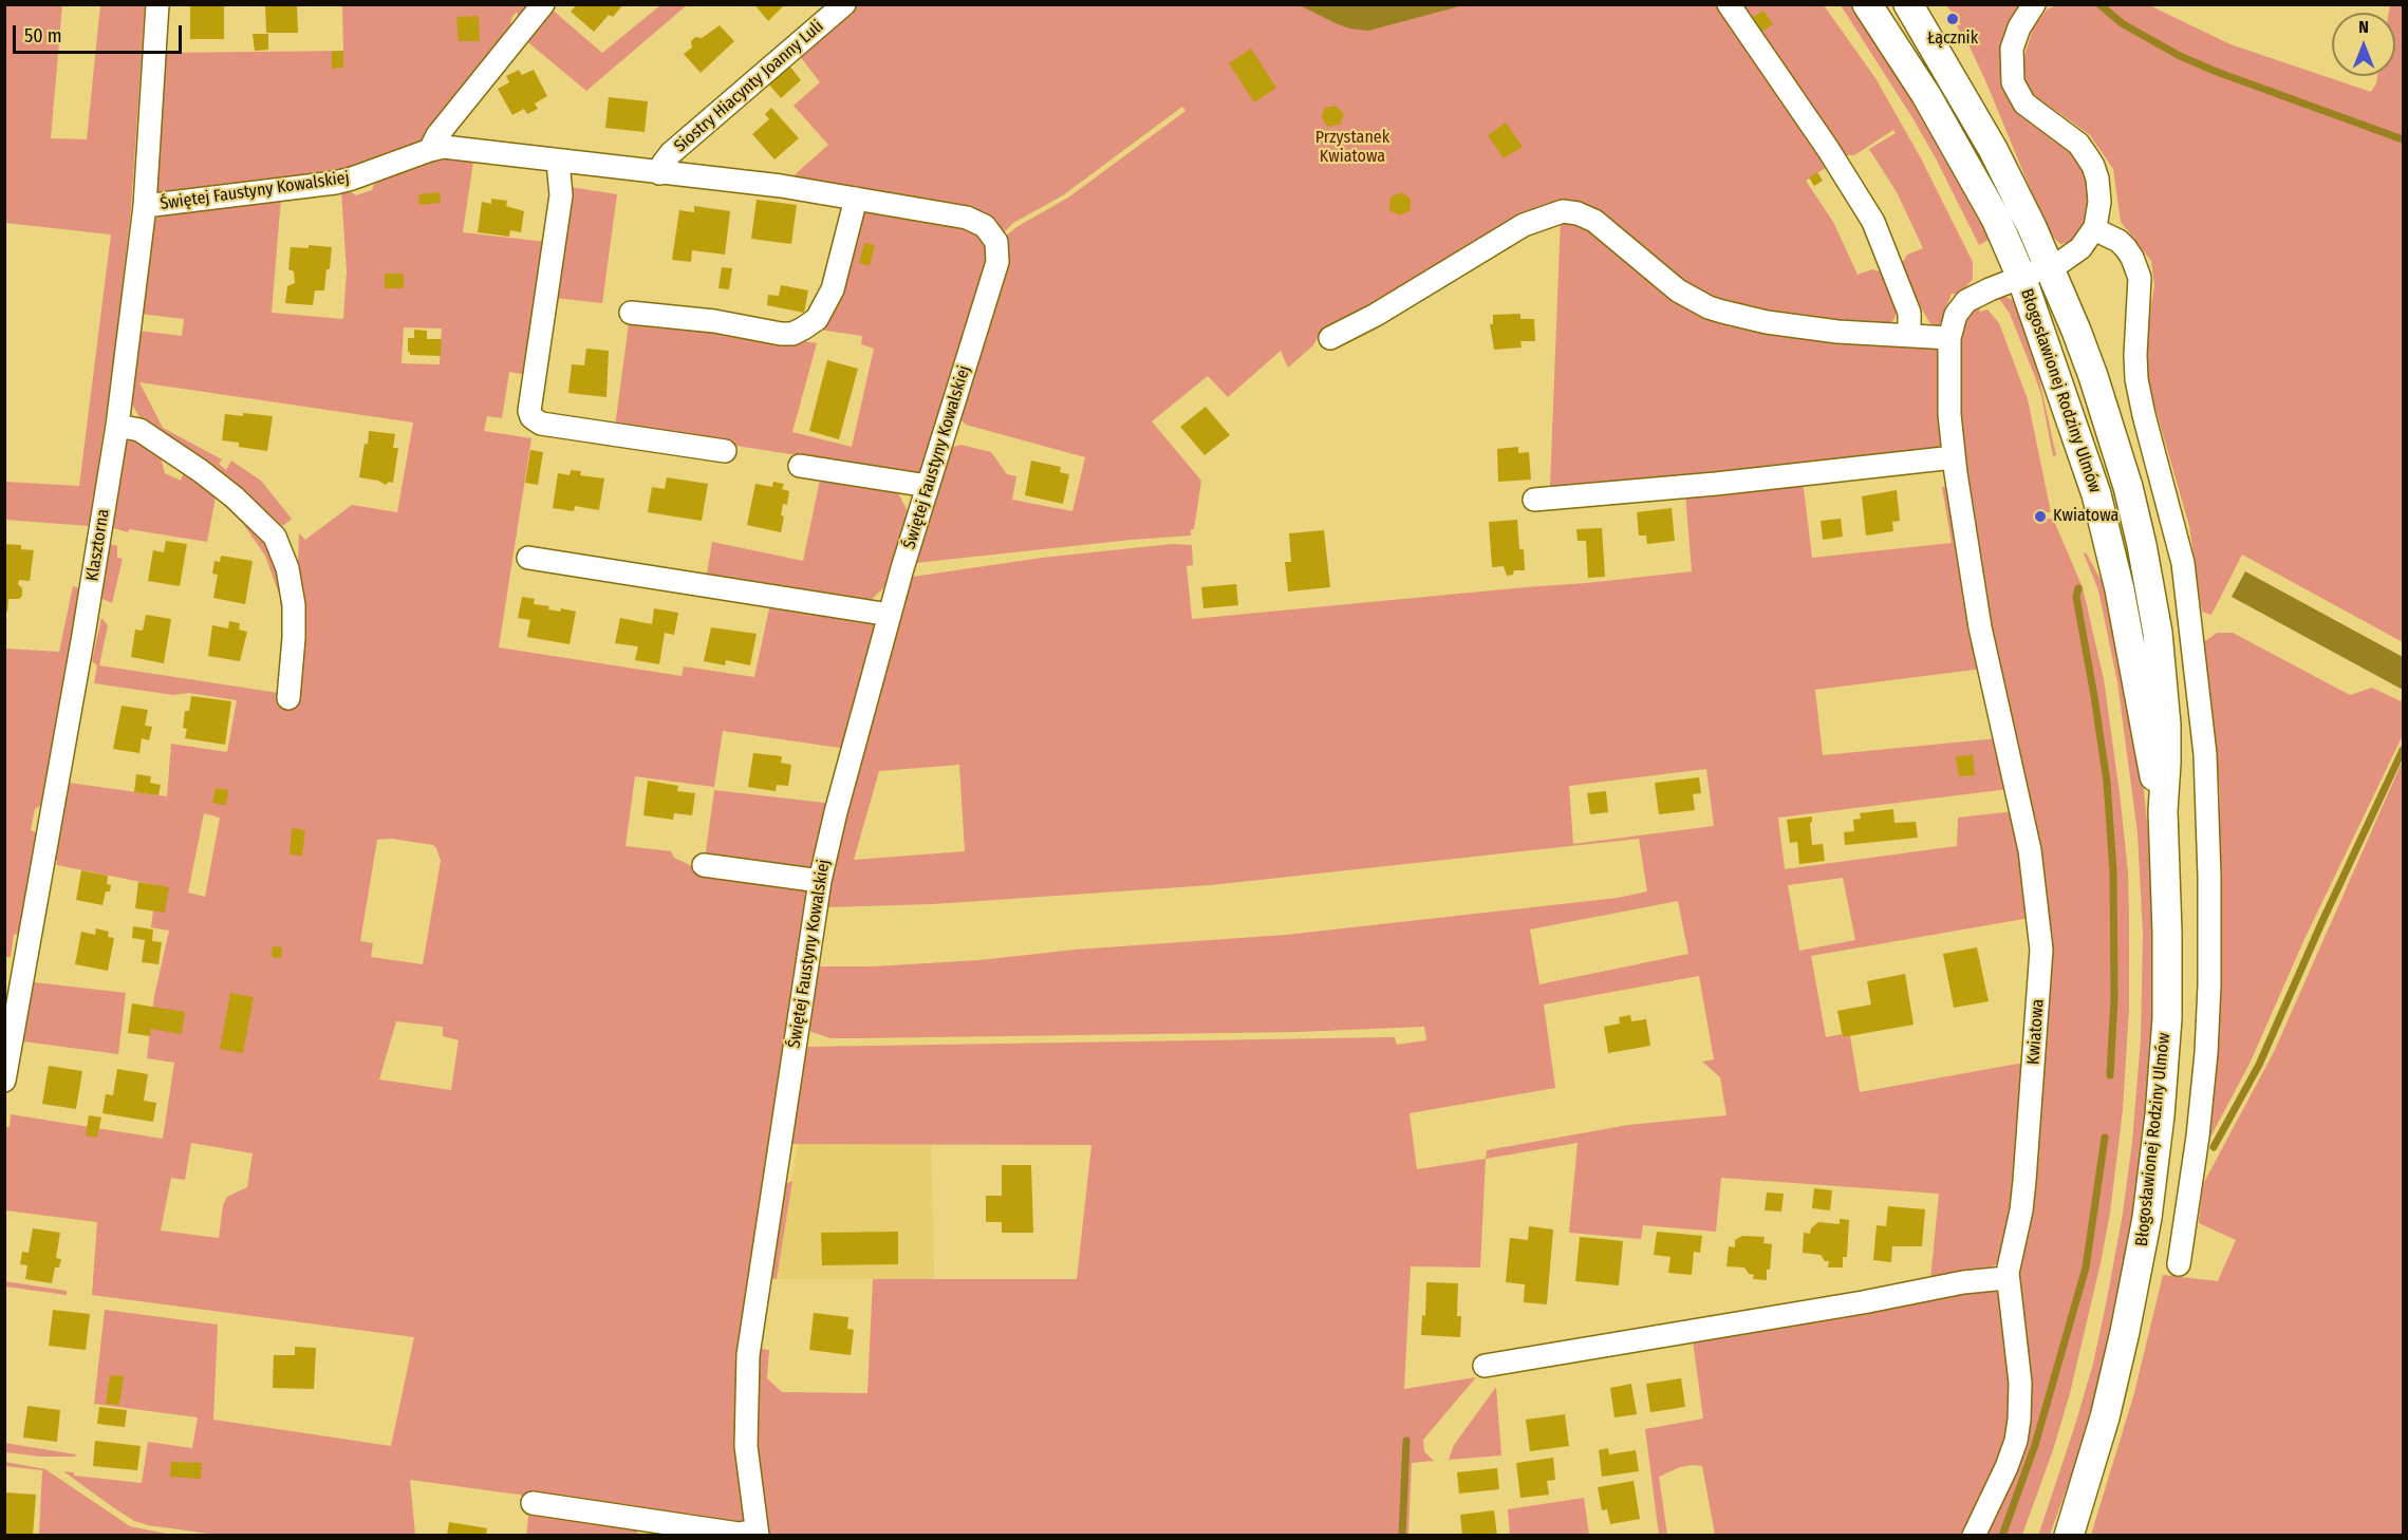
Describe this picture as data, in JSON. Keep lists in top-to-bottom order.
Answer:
{
  "streets": {
    "main road": ["Błogosławionej Rodziny Ulmów"],
    "street": [
      "Siostry Hiacynty Joanny Luli",
      "Świętej Faustyny Kowalskiej",
      "Klasztorna",
      "Kwiatowa"
    ]
  },
  "crossings": [
    ["Siostry Hiacynty Joanny Luli", "Świętej Faustyny Kowalskiej"],
    ["Świętej Faustyny Kowalskiej", "Klasztorna"],
    ["Błogosławionej Rodziny Ulmów", "Kwiatowa"]
  ],
  "parks": ["Przystanek Kwiatowa"],
  "places": ["Łącznik", "Kwiatowa"],
  "scale_bar": "50 m",
  "north": "top"
}
